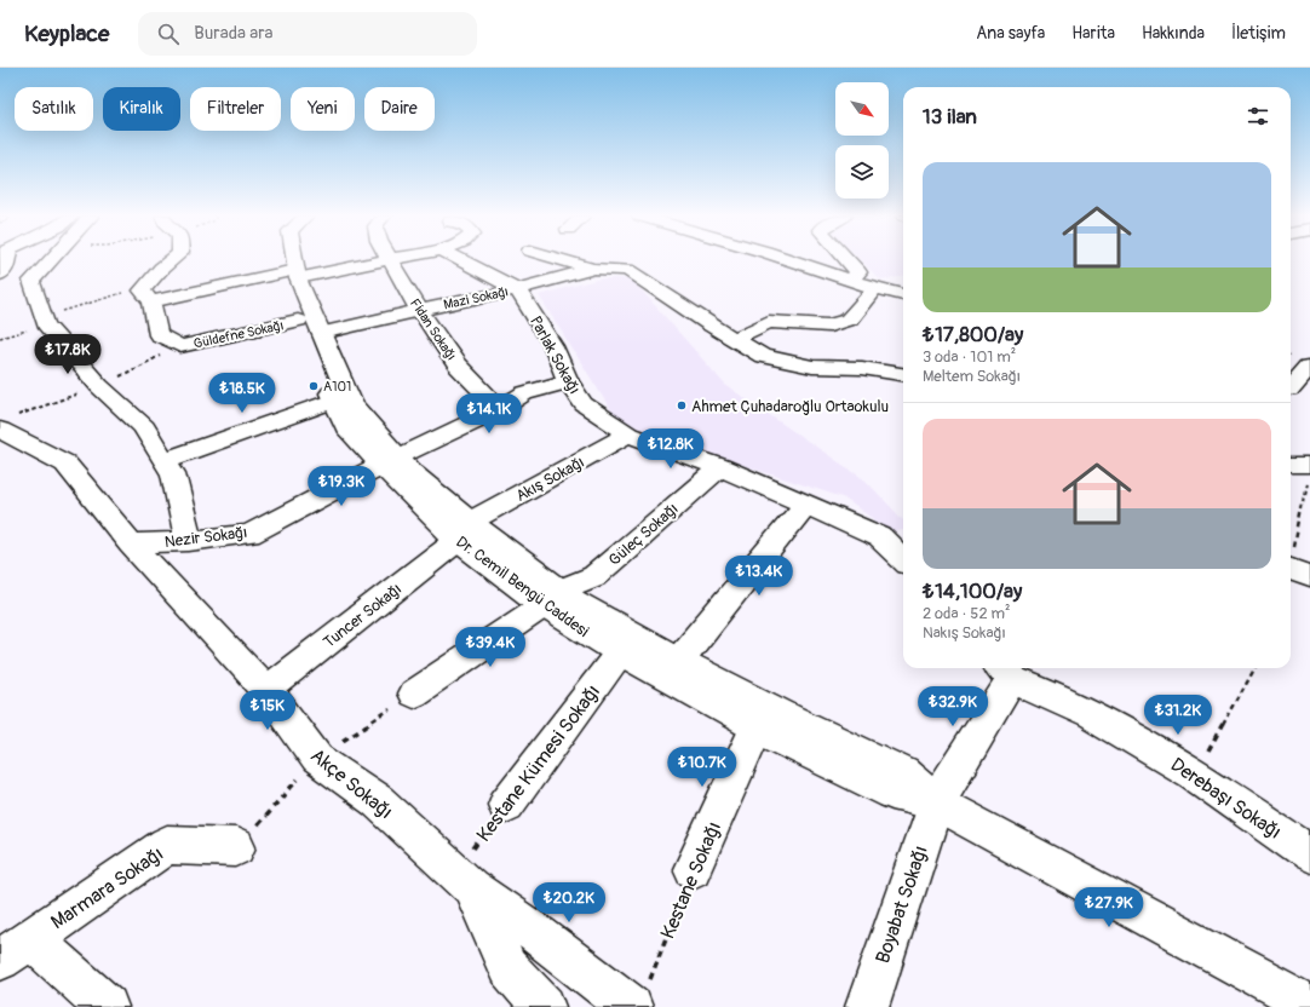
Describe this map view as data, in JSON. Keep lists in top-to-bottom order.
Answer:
{
  "streets": {
    "street": [
      "Mazi Sokağı",
      "Fidan Sokağı",
      "Güldefne Sokağı",
      "Parlak Sokağı",
      "Akış Sokağı",
      "Güleç Sokağı",
      "Nezir Sokağı",
      "Dr. Cemil Bengü Caddesi",
      "Tuncer Sokağı",
      "Kestane Kümesi Sokağı",
      "Akçe Sokağı",
      "Derebaşı Sokağı",
      "Kestane Sokağı",
      "Marmara Sokağı",
      "Boyabat Sokağı"
    ]
  },
  "crossings": [
    ["Mazi Sokağı", "Fidan Sokağı"],
    ["Mazi Sokağı", "Güldefne Sokağı"],
    ["Mazi Sokağı", "Parlak Sokağı"],
    ["Mazi Sokağı", "Dr. Cemil Bengü Caddesi"],
    ["Fidan Sokağı", "Nezir Sokağı"],
    ["Güldefne Sokağı", "Dr. Cemil Bengü Caddesi"],
    ["Parlak Sokağı", "Akış Sokağı"],
    ["Parlak Sokağı", "Güleç Sokağı"],
    ["Parlak Sokağı", "Nezir Sokağı"],
    ["Akış Sokağı", "Dr. Cemil Bengü Caddesi"],
    ["Akış Sokağı", "Tuncer Sokağı"],
    ["Güleç Sokağı", "Dr. Cemil Bengü Caddesi"],
    ["Nezir Sokağı", "Dr. Cemil Bengü Caddesi"],
    ["Nezir Sokağı", "Akçe Sokağı"],
    ["Dr. Cemil Bengü Caddesi", "Tuncer Sokağı"],
    ["Dr. Cemil Bengü Caddesi", "Kestane Kümesi Sokağı"],
    ["Dr. Cemil Bengü Caddesi", "Kestane Sokağı"],
    ["Dr. Cemil Bengü Caddesi", "Boyabat Sokağı"],
    ["Tuncer Sokağı", "Akçe Sokağı"],
    ["Kestane Kümesi Sokağı", "Akçe Sokağı"]
  ],
  "places": ["A101", "Ahmet Çuhadaroğlu Ortaokulu"],
  "north": "bottom right",
  "page": {
    "header": "Keyplace",
    "search": "Burada ara",
    "nav": [
      "Ana sayfa",
      "Harita",
      "Hakkında",
      "İletişim"
    ],
    "chip": [
      "Satılık",
      "Kiralık",
      "Filtreler",
      "Yeni",
      "Daire"
    ],
    "heading": "13 ilan",
    "list": [
      {
        "name": "₺17,800/ay",
        "note": "3 oda · 101 m² · Meltem Sokağı"
      },
      {
        "name": "₺14,100/ay",
        "note": "2 oda · 52 m² · Nakış Sokağı"
      }
    ],
    "price": [
      "₺17.8K",
      "₺18.5K",
      "₺14.1K",
      "₺12.8K",
      "₺19.3K",
      "₺13.4K",
      "₺39.4K",
      "₺32.9K",
      "₺15K",
      "₺31.2K",
      "₺10.7K",
      "₺20.2K",
      "₺27.9K"
    ]
  }
}
